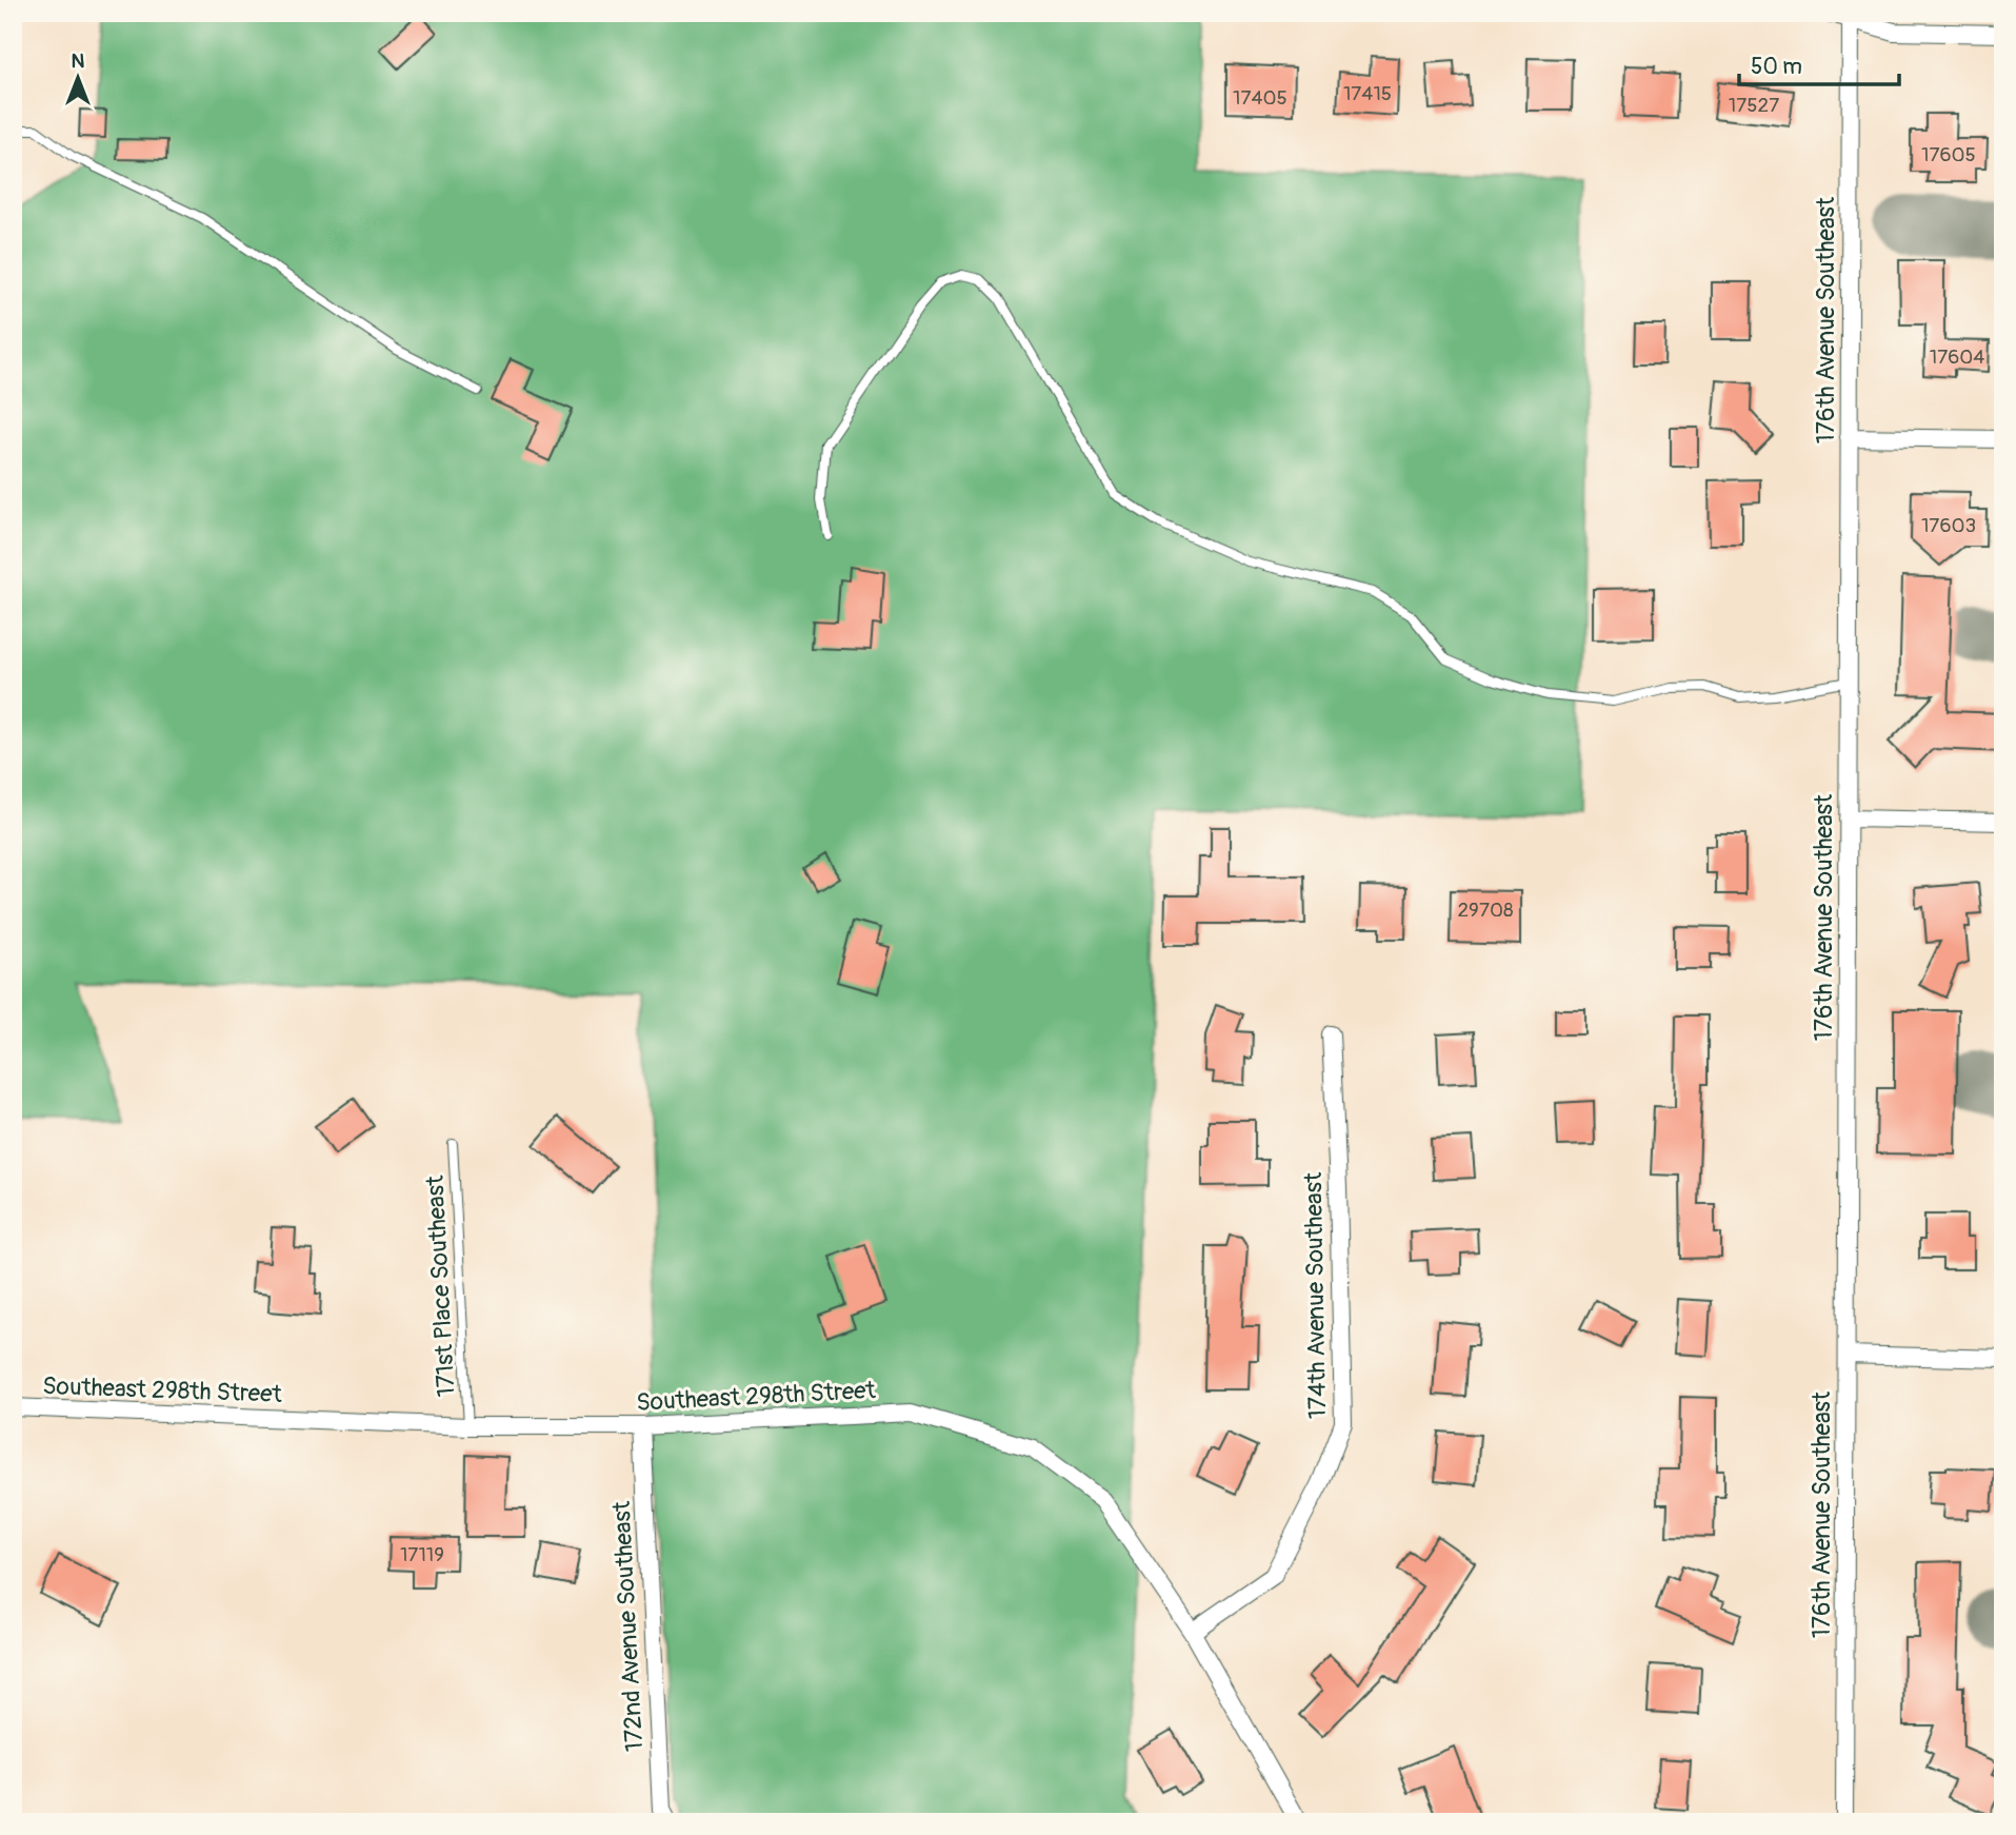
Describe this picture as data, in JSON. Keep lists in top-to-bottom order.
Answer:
{
  "streets": {
    "street": [
      "176th Avenue Southeast",
      "174th Avenue Southeast",
      "Southeast 298th Street",
      "172nd Avenue Southeast"
    ],
    "lane": ["171st Place Southeast"]
  },
  "crossings": [
    ["171st Place Southeast", "Southeast 298th Street"],
    ["174th Avenue Southeast", "Southeast 298th Street"],
    ["Southeast 298th Street", "172nd Avenue Southeast"]
  ],
  "house_numbers": [
    "17415",
    "17405",
    "17527",
    "17605",
    "17604",
    "17603",
    "29708",
    "17119"
  ],
  "scale_bar": "50 m",
  "north": "top"
}
